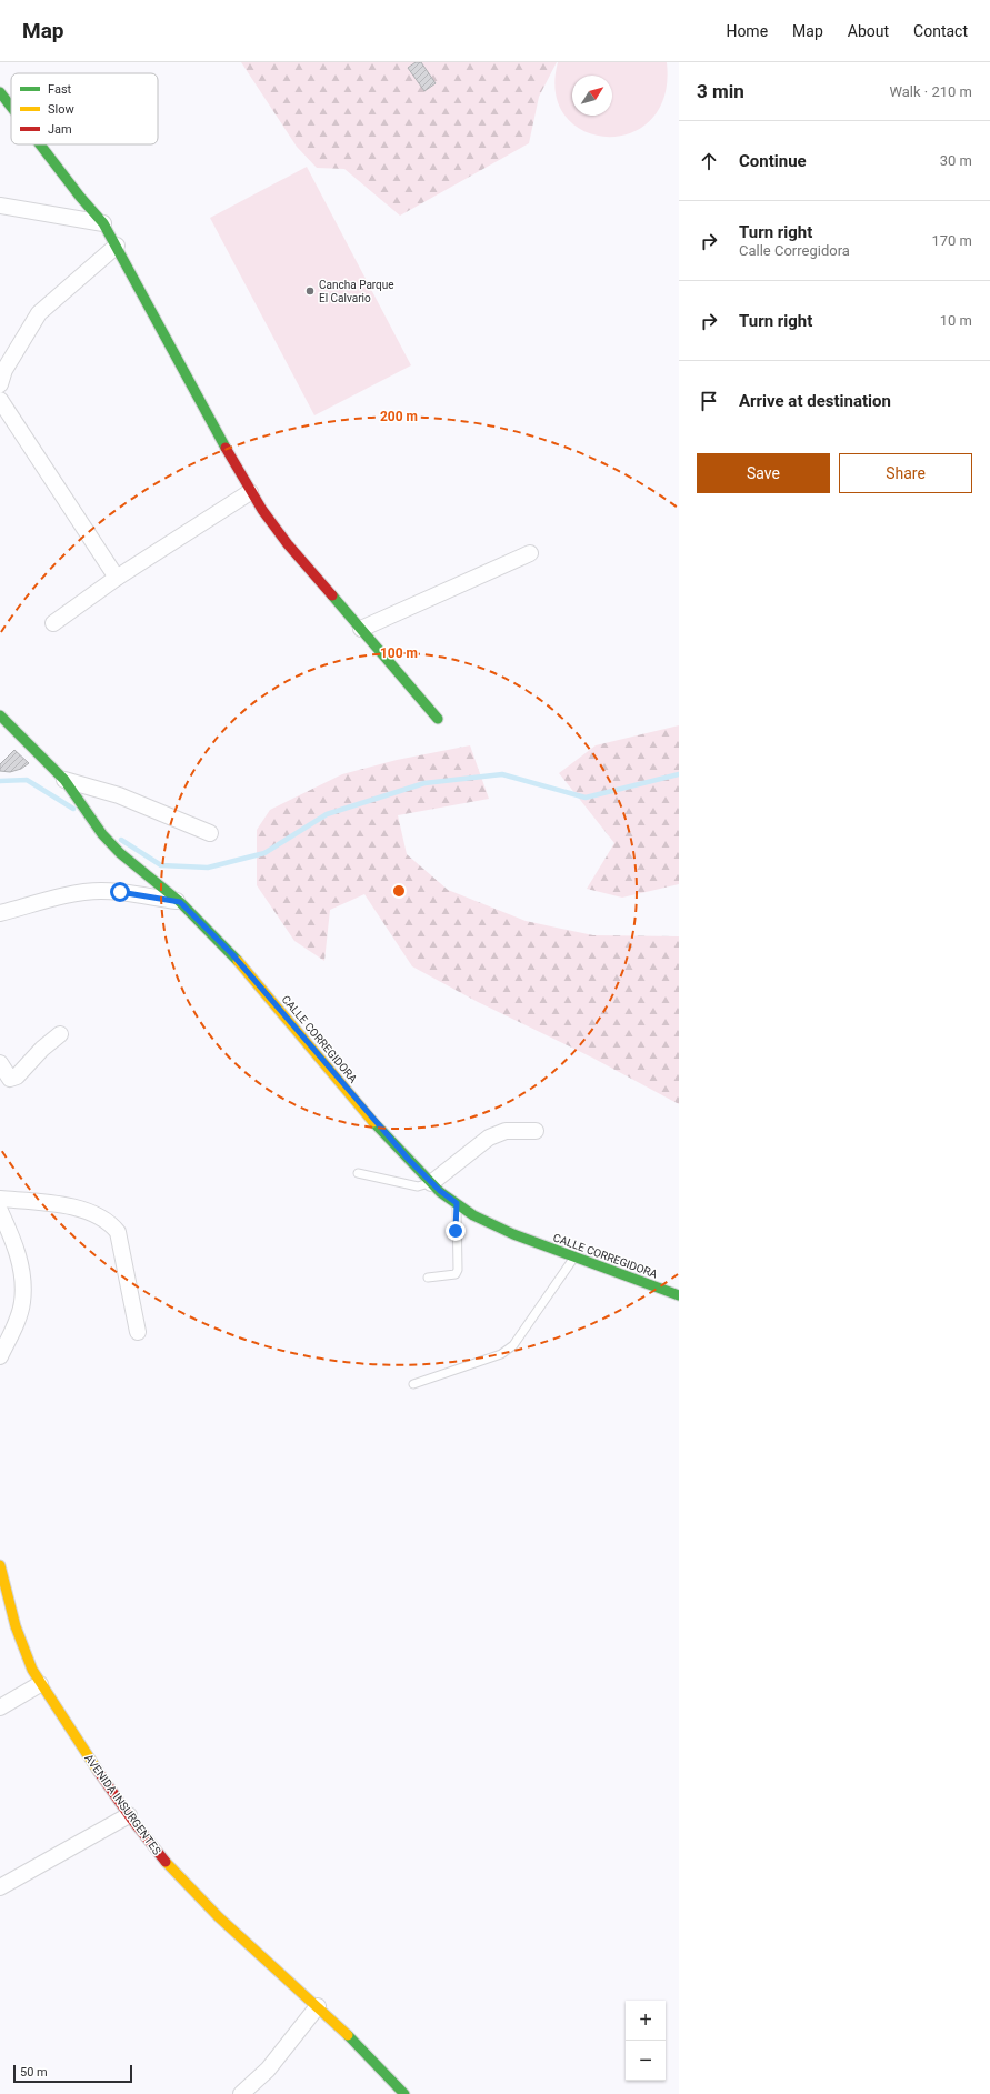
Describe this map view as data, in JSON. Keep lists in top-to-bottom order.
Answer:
{
  "streets": {
    "street": ["CALLE CORREGIDORA", "AVENIDA INSURGENTES"]
  },
  "places": ["Cancha Parque El Calvario"],
  "legend": ["Fast", "Slow", "Jam"],
  "scale_bar": "50 m",
  "north": "top right",
  "page": {
    "header": "Map",
    "nav": [
      "Home",
      "Map",
      "About",
      "Contact"
    ],
    "heading": ["3 min", "Walk · 210 m"],
    "list": [
      ["Continue", "30 m"],
      ["Turn right", "Calle Corregidora", "170 m"],
      ["Turn right", "10 m"],
      "Arrive at destination"
    ],
    "buttons": ["Save", "Share"],
    "map_buttons": ["+", "−"],
    "scale": "50 m"
  },
  "rings": ["200 m", "100 m"]
}
